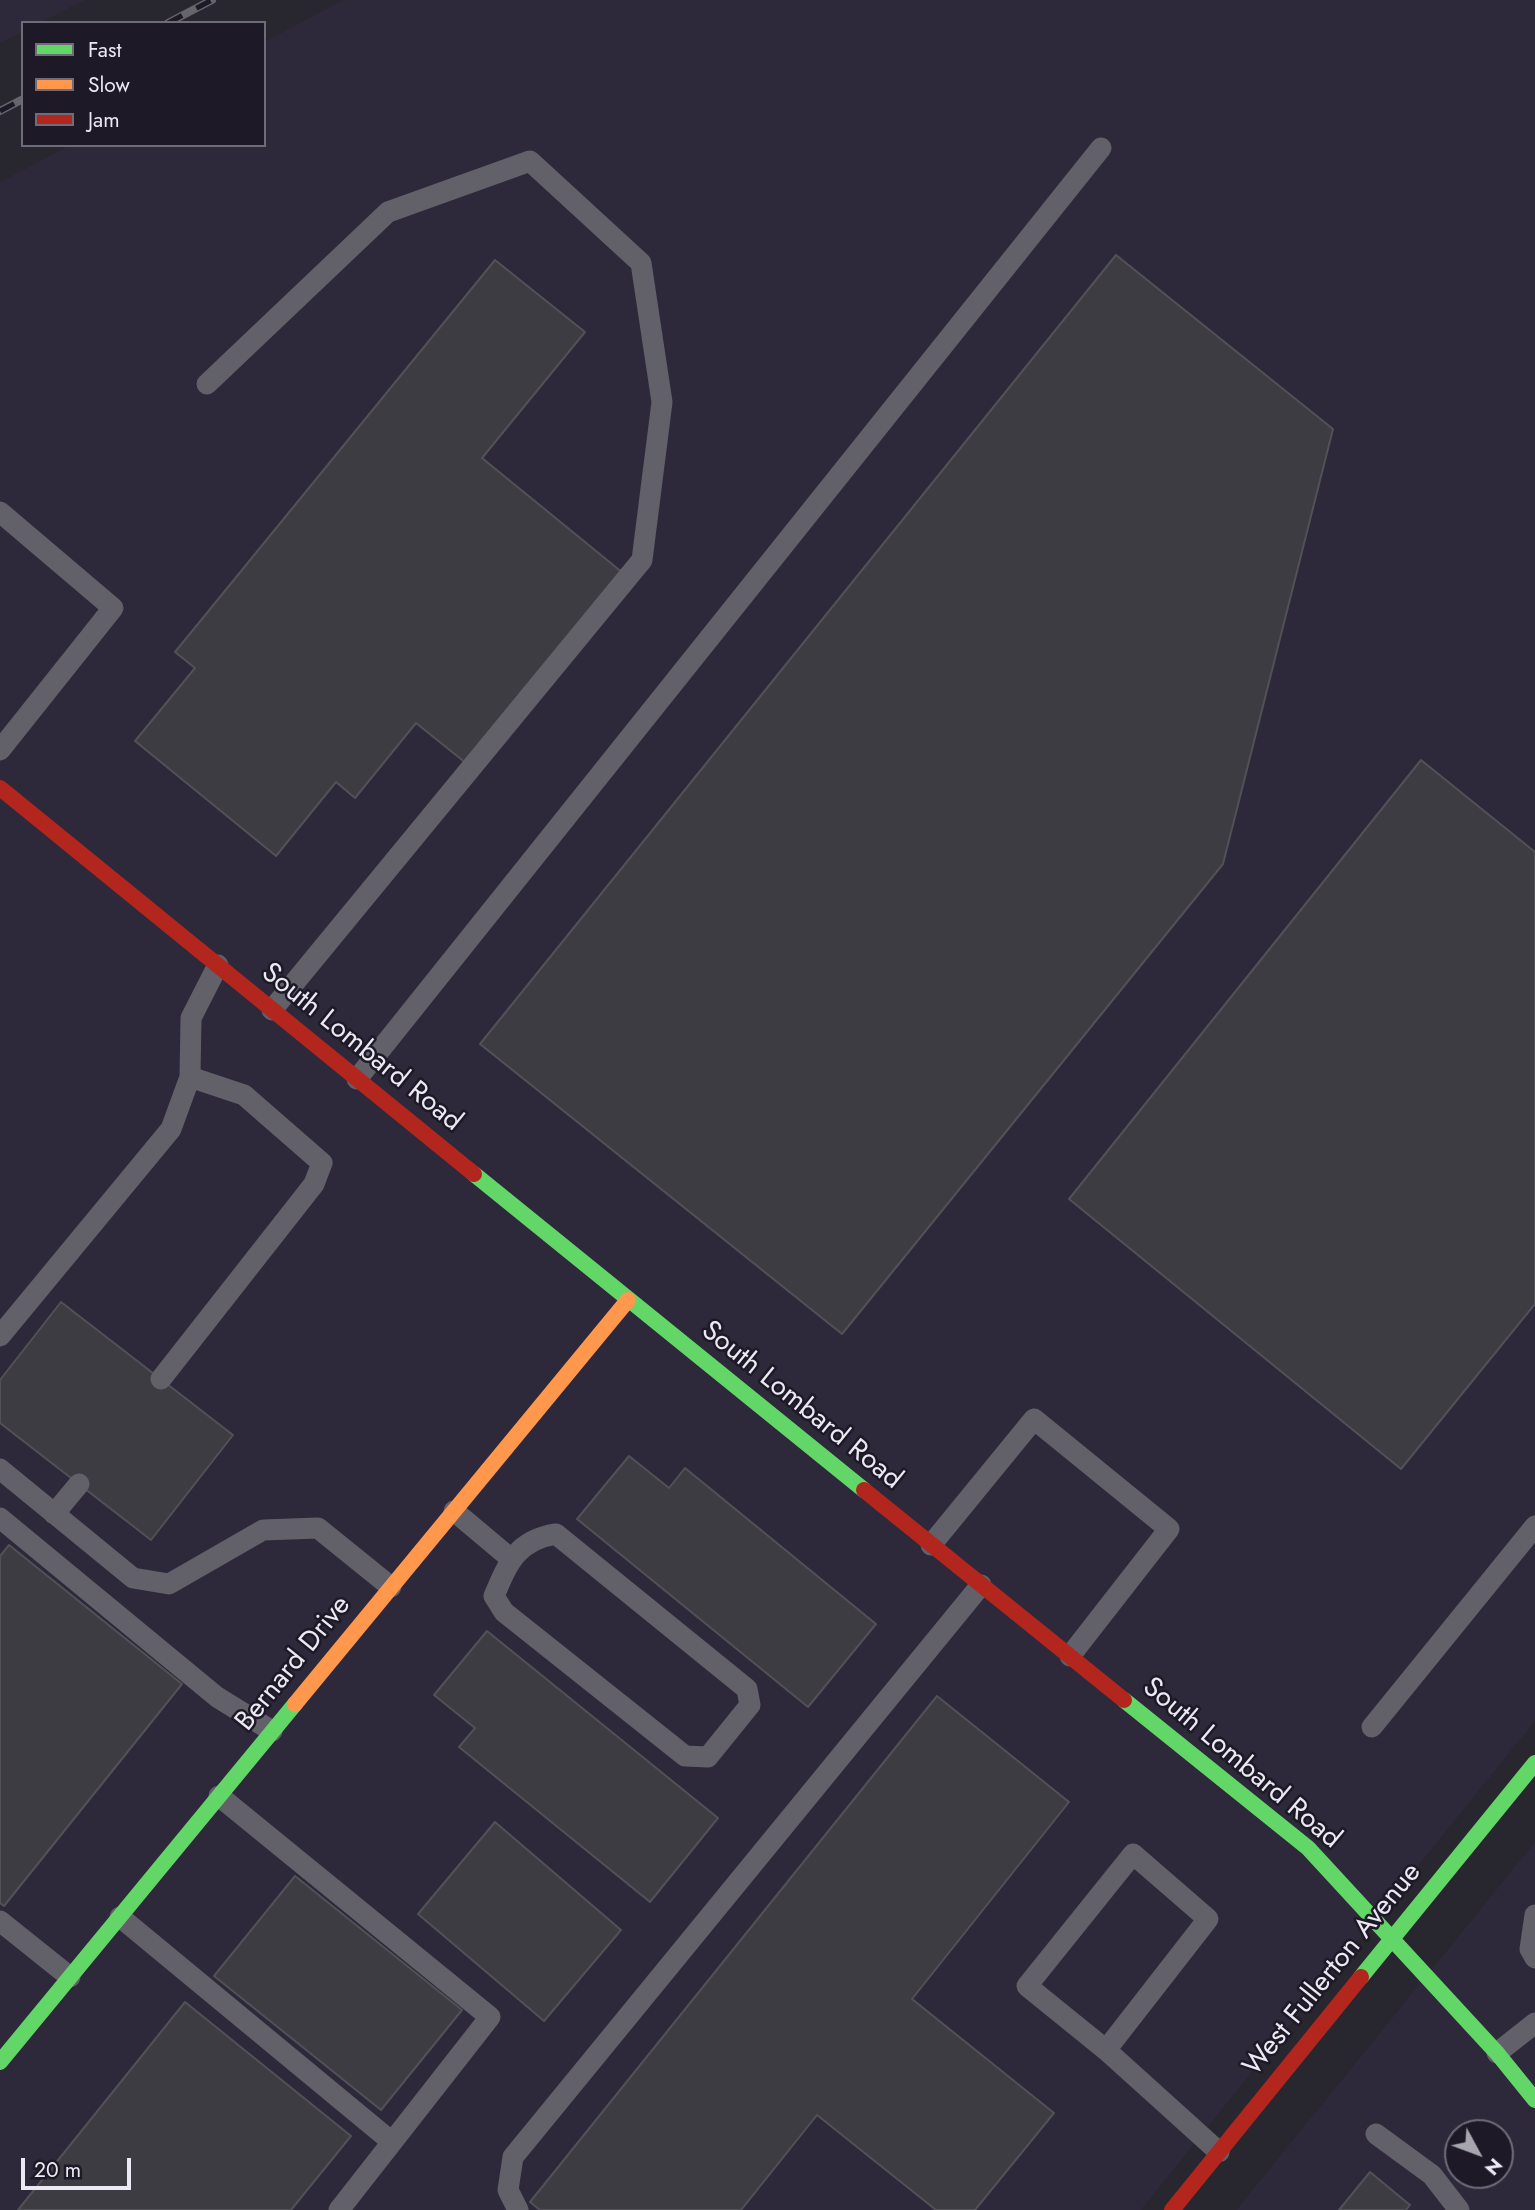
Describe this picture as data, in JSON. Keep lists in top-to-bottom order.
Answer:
{
  "streets": {
    "street": ["South Lombard Road", "Bernard Drive", "West Fullerton Avenue"]
  },
  "crossings": [
    ["South Lombard Road", "Bernard Drive"],
    ["South Lombard Road", "West Fullerton Avenue"]
  ],
  "legend": ["Fast", "Slow", "Jam"],
  "scale_bar": "20 m",
  "north": "bottom right"
}
